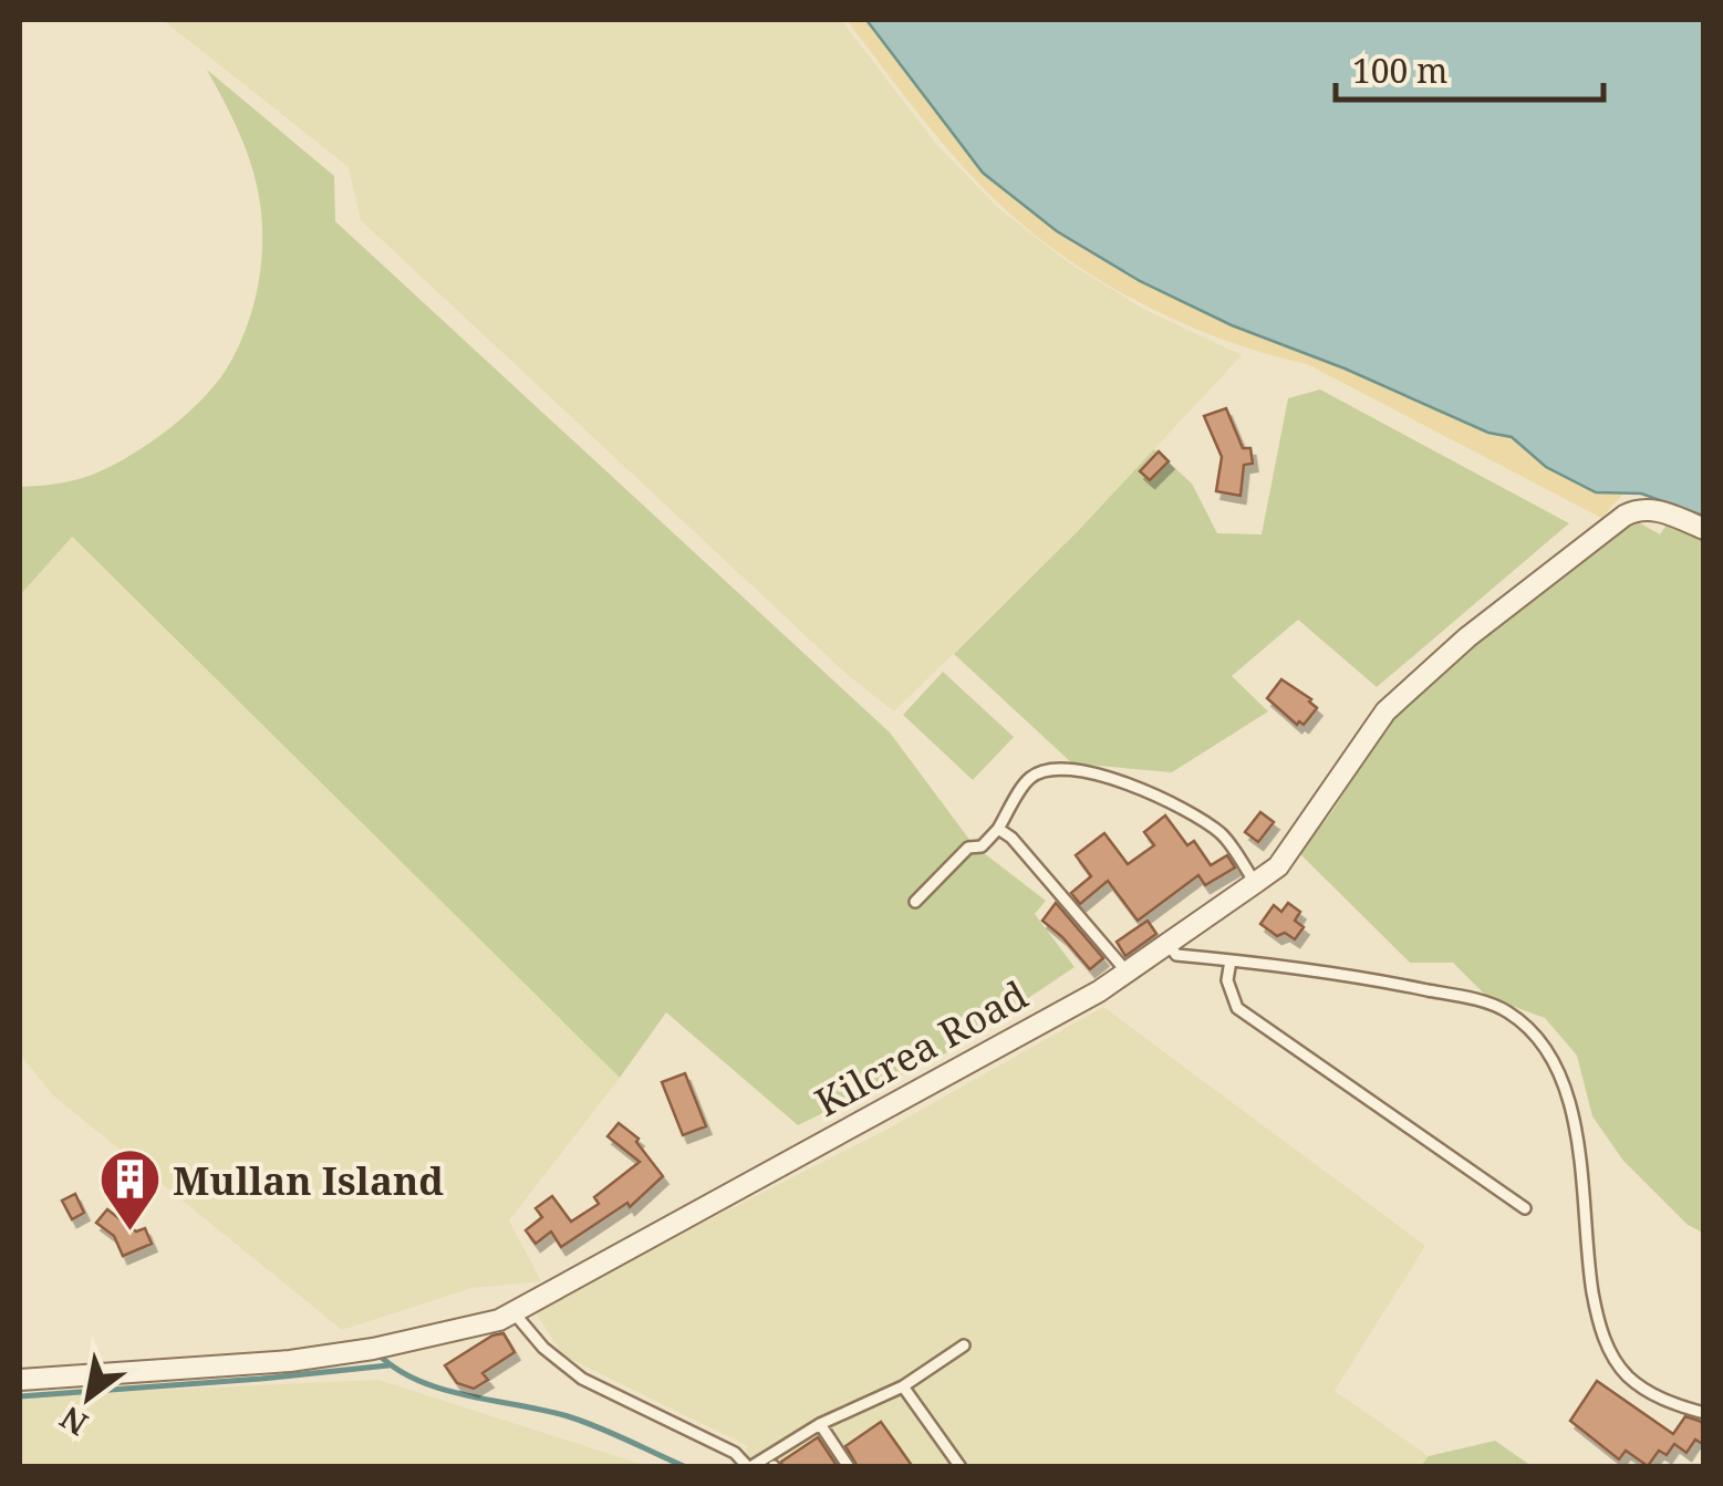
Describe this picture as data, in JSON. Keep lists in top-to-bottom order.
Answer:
{
  "streets": {
    "street": ["Kilcrea Road"]
  },
  "places": {
    "building": ["Mullan Island"]
  },
  "scale_bar": "100 m",
  "north": "bottom left"
}
